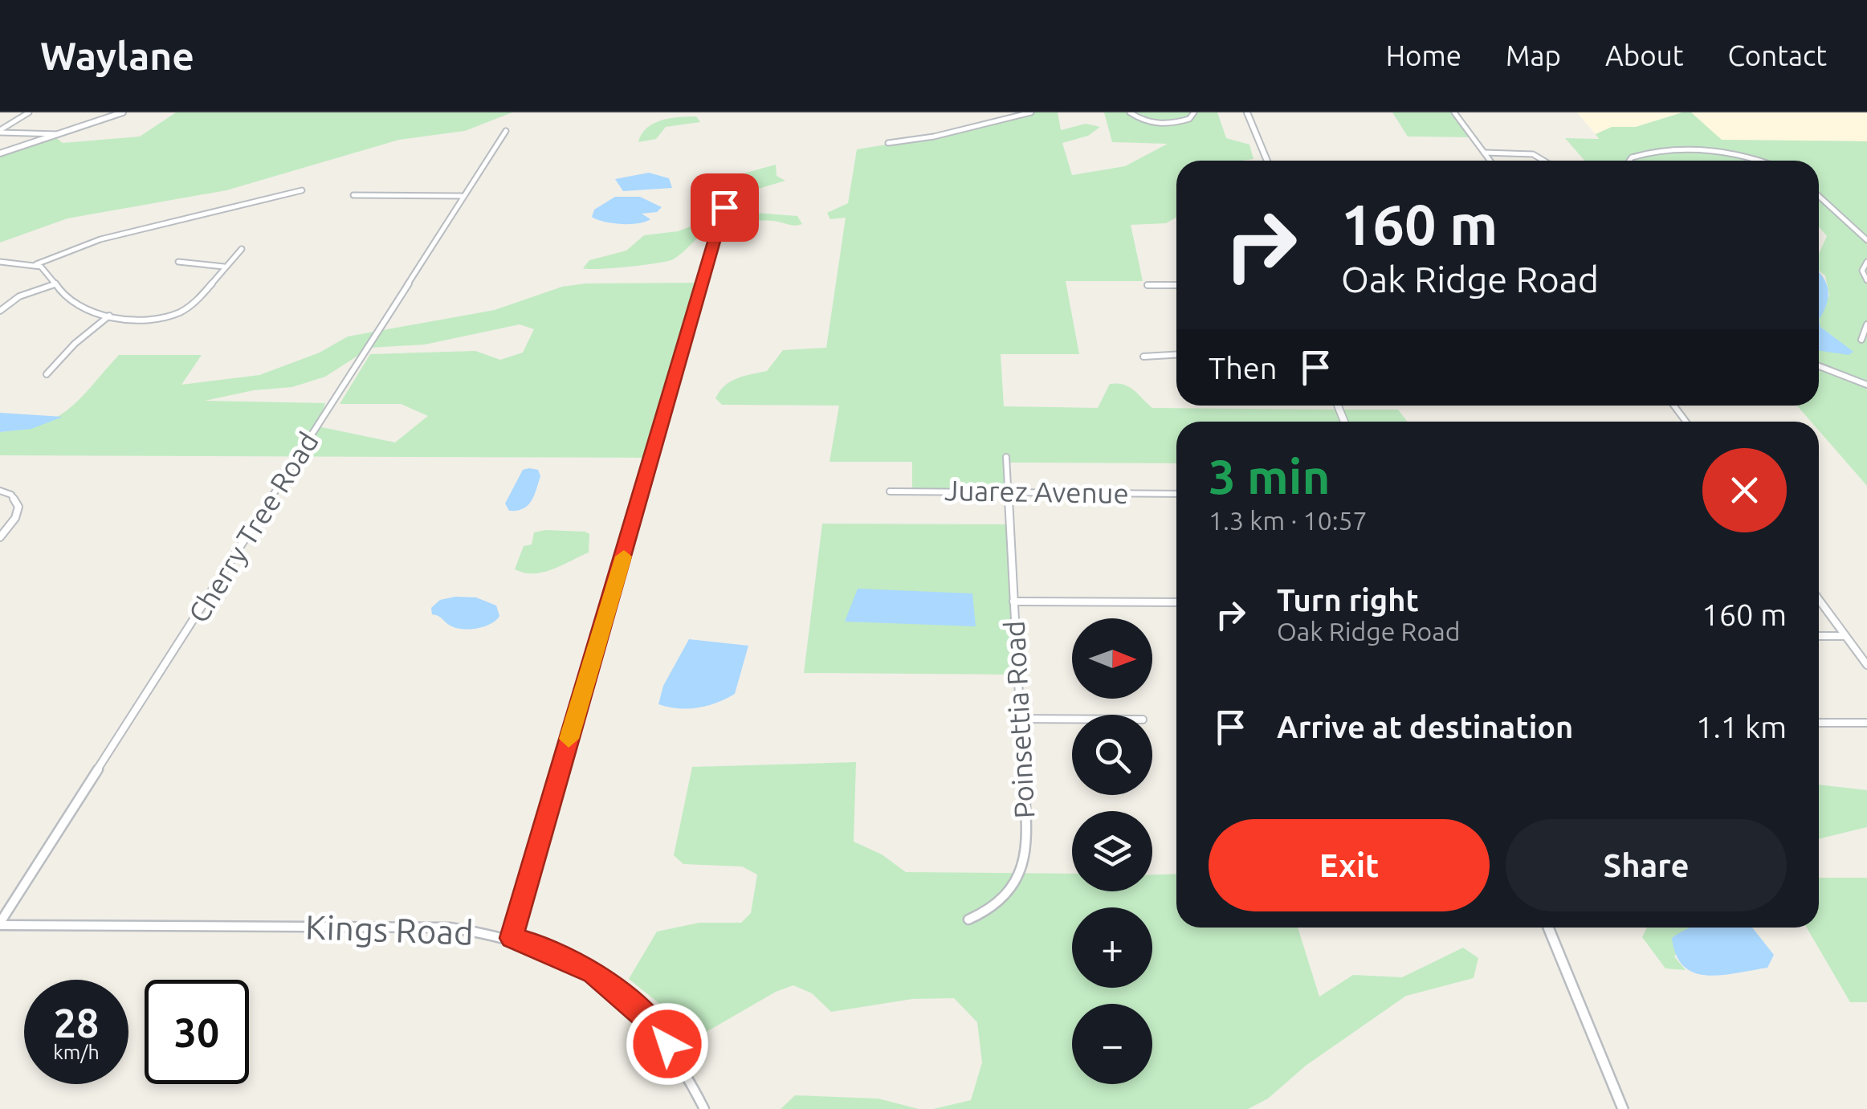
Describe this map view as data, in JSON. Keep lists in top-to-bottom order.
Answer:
{
  "streets": {
    "street": [
      "Juarez Avenue",
      "Cherry Tree Road",
      "Poinsettia Road",
      "Kings Road"
    ]
  },
  "crossings": [
    ["Juarez Avenue", "Poinsettia Road"],
    ["Cherry Tree Road", "Kings Road"]
  ],
  "north": "right",
  "page": {
    "header": "Waylane",
    "nav": [
      "Home",
      "Map",
      "About",
      "Contact"
    ],
    "turn": ["160 m", "Oak Ridge Road"],
    "then": "Then",
    "heading": ["3 min", "1.3 km · 10:57"],
    "list": [
      {
        "name": "Turn right",
        "note": "Oak Ridge Road",
        "value": "160 m"
      },
      {
        "name": "Arrive at destination",
        "value": "1.1 km"
      }
    ],
    "map_buttons": ["+", "−"],
    "buttons": ["Exit", "Share"],
    "speed": "28 km/h",
    "limit": "30"
  }
}
